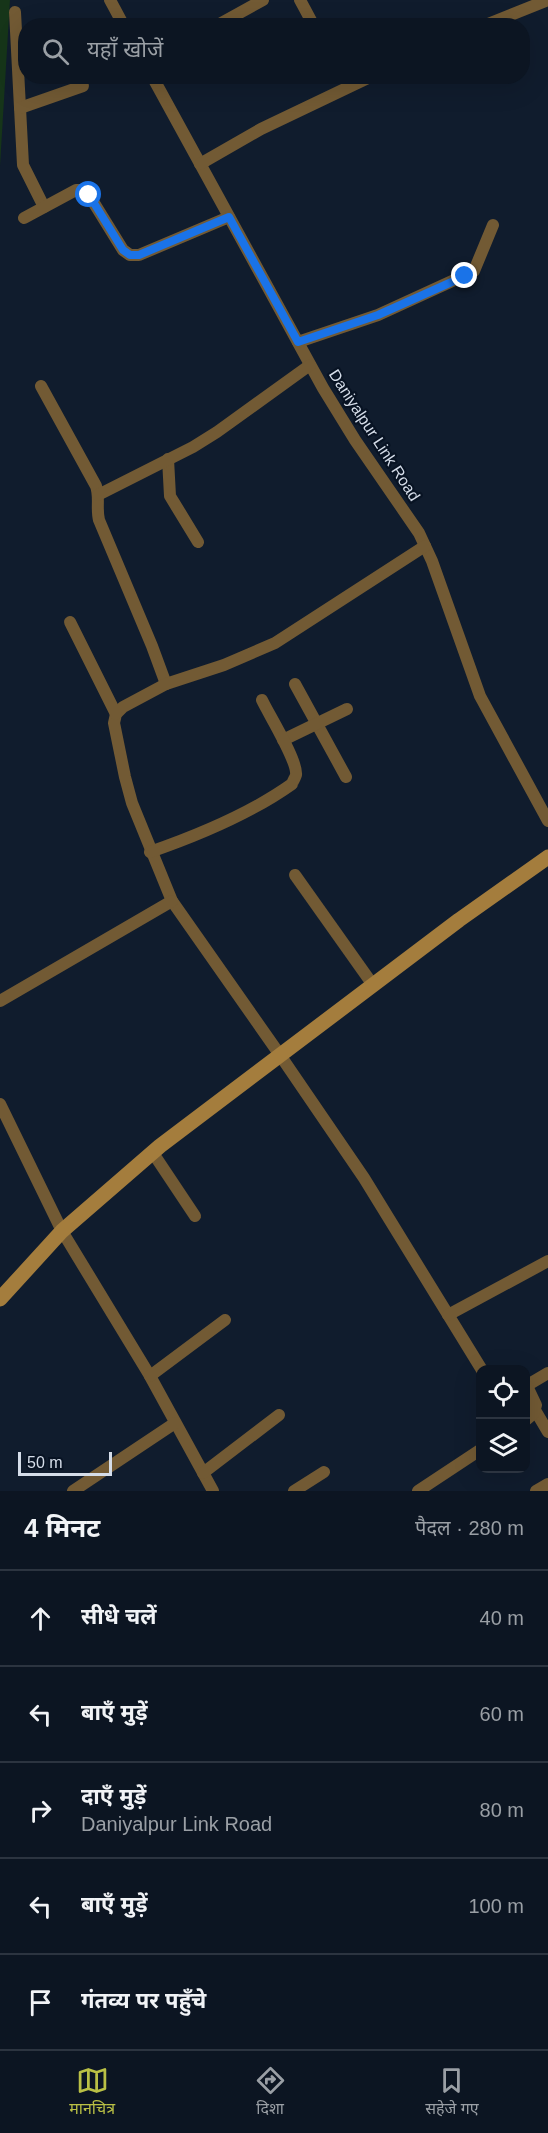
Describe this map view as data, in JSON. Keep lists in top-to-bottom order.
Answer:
{
  "streets": {
    "street": ["Daniyalpur Link Road"]
  },
  "scale_bar": "50 m",
  "page": {
    "search": "यहाँ खोजें",
    "scale": "50 m",
    "heading": ["4 मिनट", "पैदल · 280 m"],
    "list": [
      ["सीधे चलें", "40 m"],
      ["बाएँ मुड़ें", "60 m"],
      ["दाएँ मुड़ें", "Daniyalpur Link Road", "80 m"],
      ["बाएँ मुड़ें", "100 m"],
      "गंतव्य पर पहुँचे"
    ],
    "nav": ["मानचित्र", "दिशा", "सहेजे गए"]
  }
}
